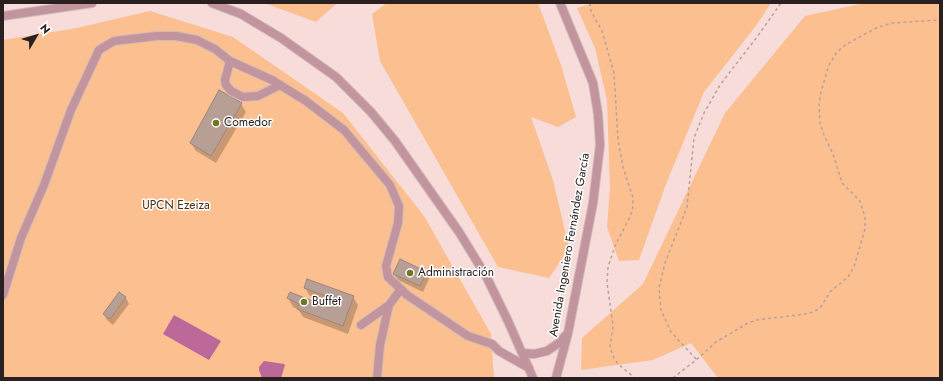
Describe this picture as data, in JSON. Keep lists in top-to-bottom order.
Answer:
{
  "streets": {
    "street": ["Avenida Ingeniero Fernández García"]
  },
  "parks": ["UPCN Ezeiza"],
  "places": ["Comedor", "Administración", "Buffet"],
  "north": "top right"
}
